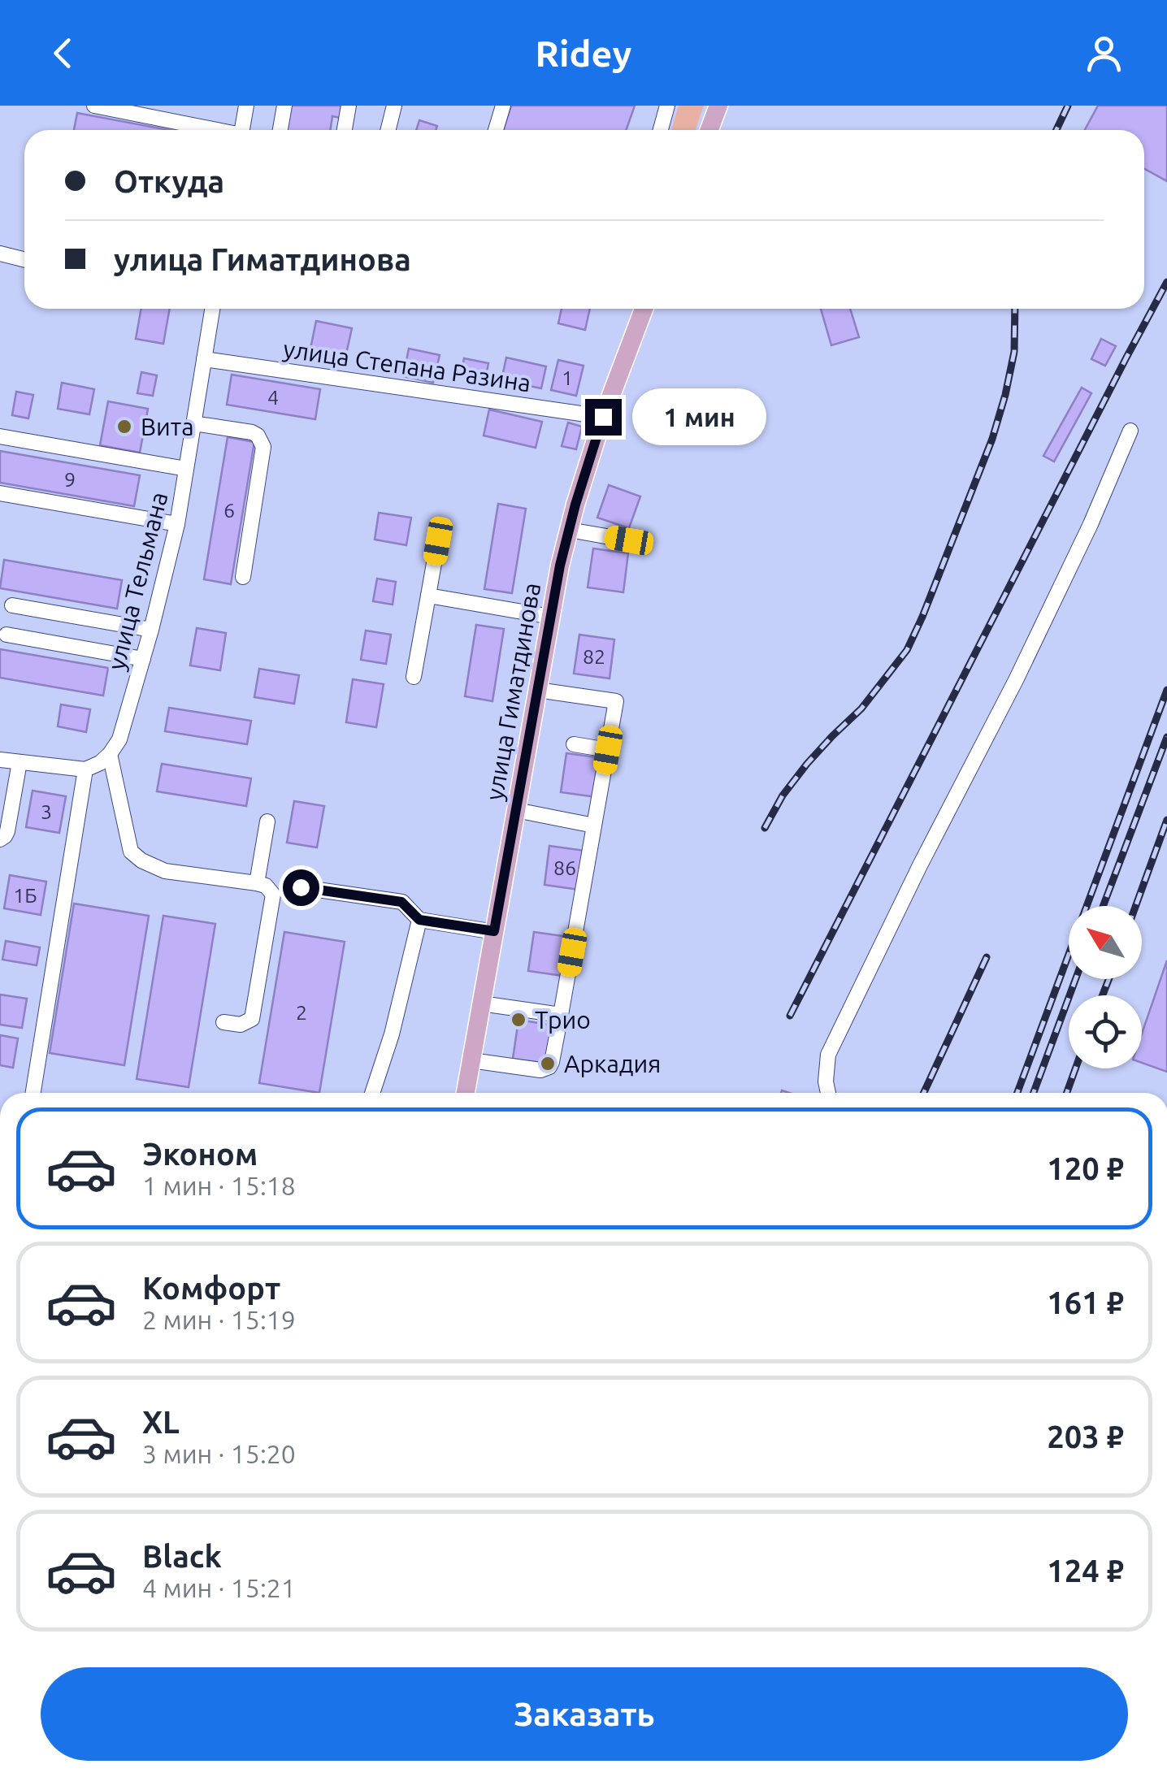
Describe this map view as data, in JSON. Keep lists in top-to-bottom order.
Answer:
{
  "streets": {
    "main road": ["улица Гиматдинова"],
    "street": ["улица Степана Разина", "улица Тельмана"]
  },
  "crossings": [
    ["улица Степана Разина", "улица Тельмана"],
    ["улица Степана Разина", "улица Гиматдинова"]
  ],
  "places": ["Вита", "Трио", "Аркадия"],
  "house_numbers": [
    "1",
    "4",
    "9",
    "6",
    "82",
    "3",
    "86",
    "1Б",
    "2"
  ],
  "north": "top left",
  "page": {
    "header": "Ridey",
    "banner": ["Откуда", "улица Гиматдинова"],
    "bubble": "1 мин",
    "list": [
      {
        "name": "Эконом",
        "note": "1 мин · 15:18",
        "value": "120 ₽"
      },
      {
        "name": "Комфорт",
        "note": "2 мин · 15:19",
        "value": "161 ₽"
      },
      {
        "name": "XL",
        "note": "3 мин · 15:20",
        "value": "203 ₽"
      },
      {
        "name": "Black",
        "note": "4 мин · 15:21",
        "value": "124 ₽"
      }
    ],
    "buttons": "Заказать"
  }
}
